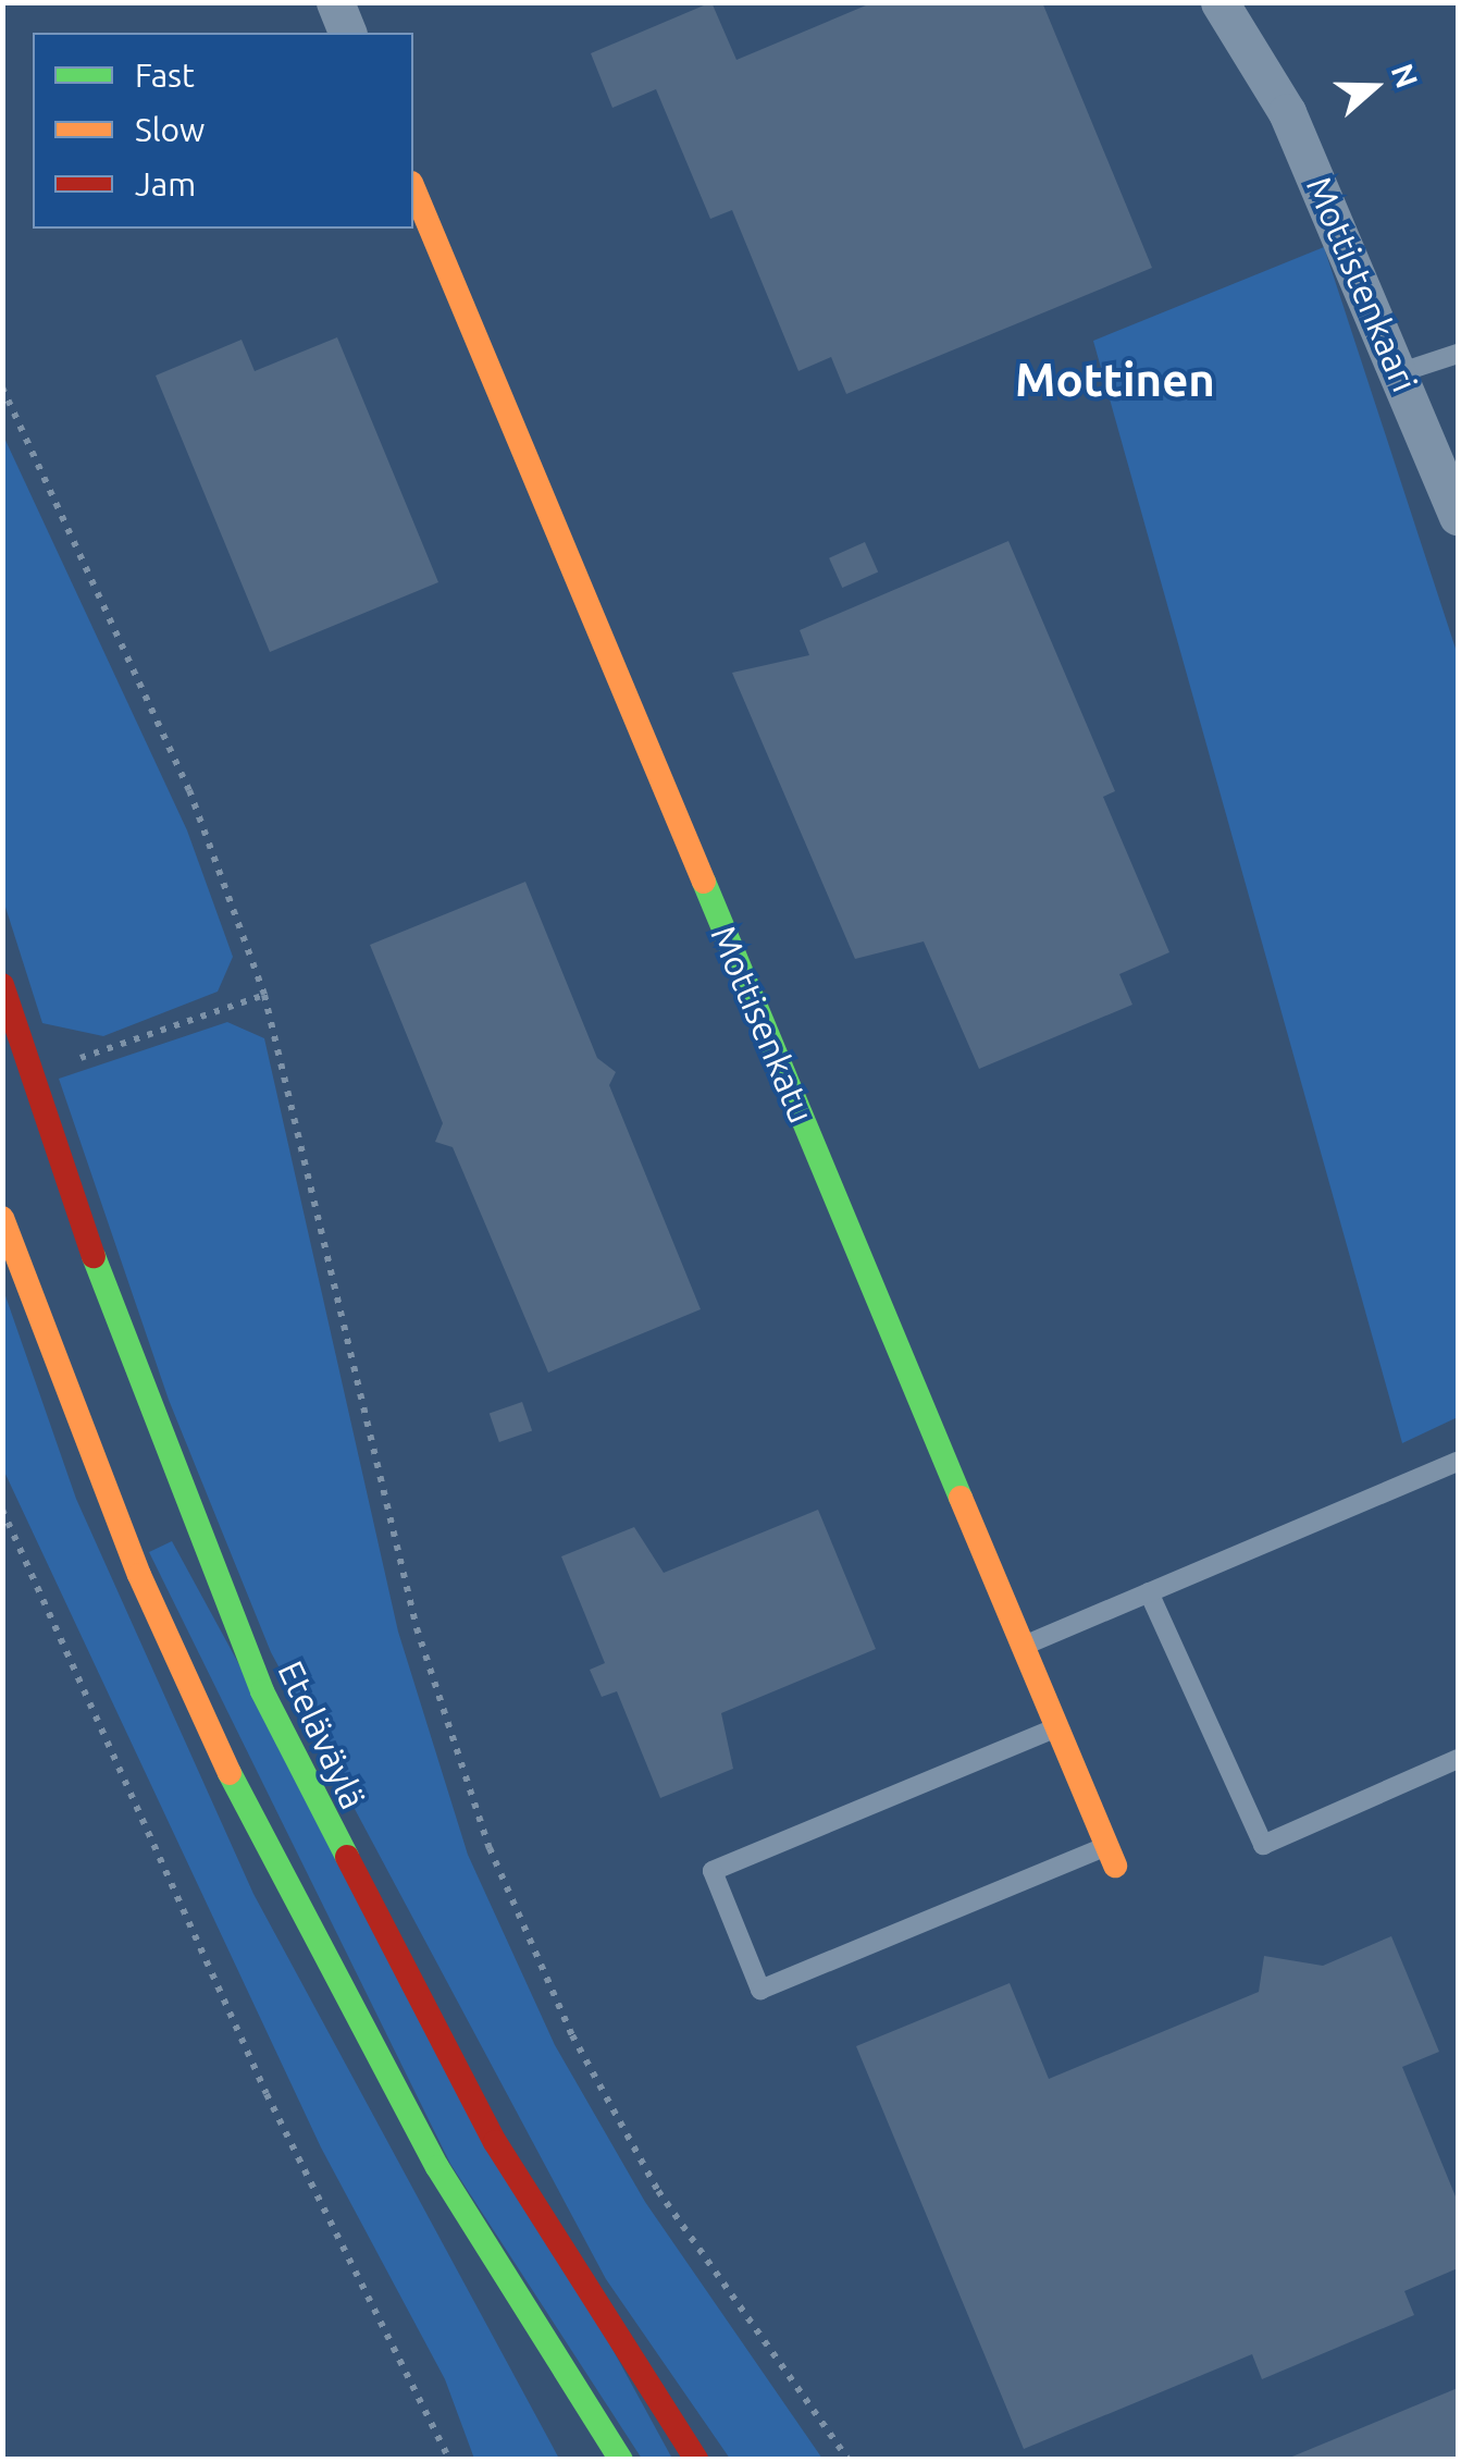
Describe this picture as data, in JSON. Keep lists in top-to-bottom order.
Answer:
{
  "streets": {
    "main road": ["Mottisenkatu", "Eteläväylä"],
    "street": ["Mottistenkaari"]
  },
  "districts": ["Mottinen"],
  "legend": ["Fast", "Slow", "Jam"],
  "north": "right"
}
